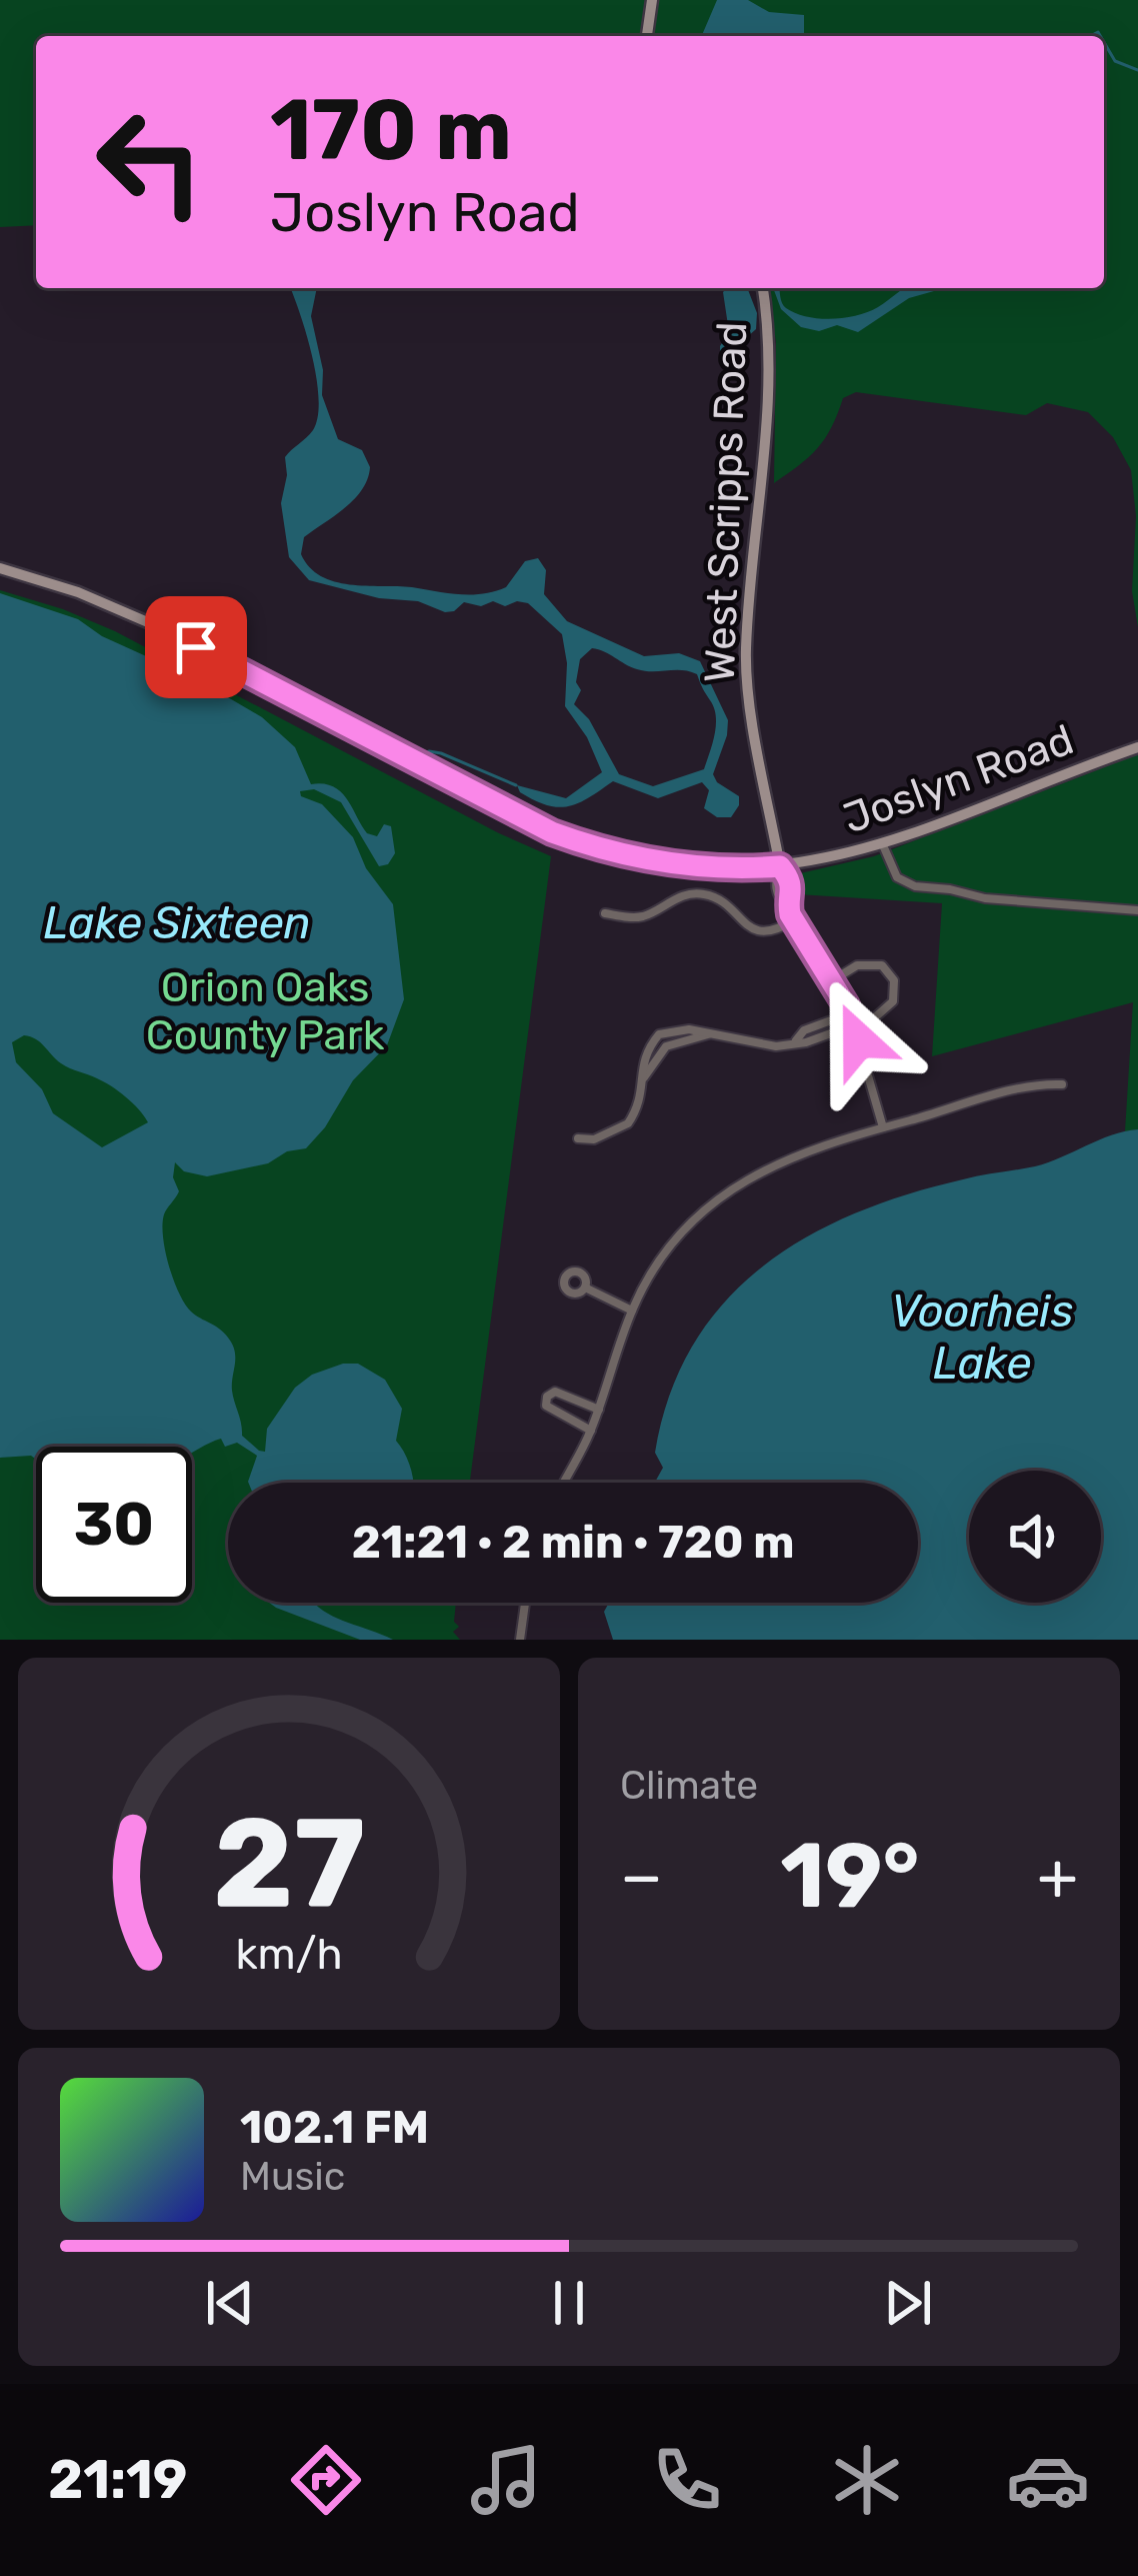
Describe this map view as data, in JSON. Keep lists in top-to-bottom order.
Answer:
{
  "streets": {
    "street": ["West Scripps Road", "Joslyn Road"]
  },
  "crossings": [
    ["West Scripps Road", "Joslyn Road"]
  ],
  "water": ["Lake Sixteen", "Voorheis Lake"],
  "parks": ["Orion Oaks County Park"],
  "page": {
    "turn": ["170 m", "Joslyn Road"],
    "limit": "30",
    "trip": "21:21 · 2 min · 720 m",
    "tile": "Climate",
    "heat": ["−", "19°", "+"],
    "song": ["102.1 FM", "Music"],
    "tabs": "21:19",
    "gauge": ["27", "km/h"]
  }
}
